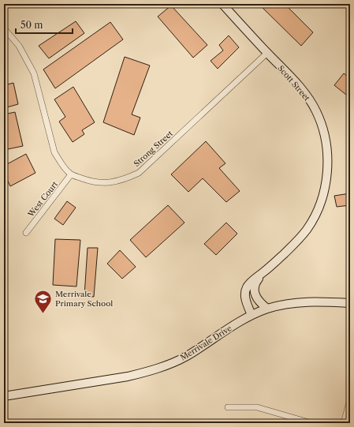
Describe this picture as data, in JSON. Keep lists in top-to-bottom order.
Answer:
{
  "streets": {
    "street": [
      "Scott Street",
      "Strong Street",
      "West Court",
      "Merrivale Drive"
    ]
  },
  "crossings": [
    ["Scott Street", "Strong Street"],
    ["Scott Street", "Merrivale Drive"],
    ["Strong Street", "West Court"]
  ],
  "places": {
    "school or university": ["Merrivale Primary School"]
  },
  "scale_bar": "50 m"
}
